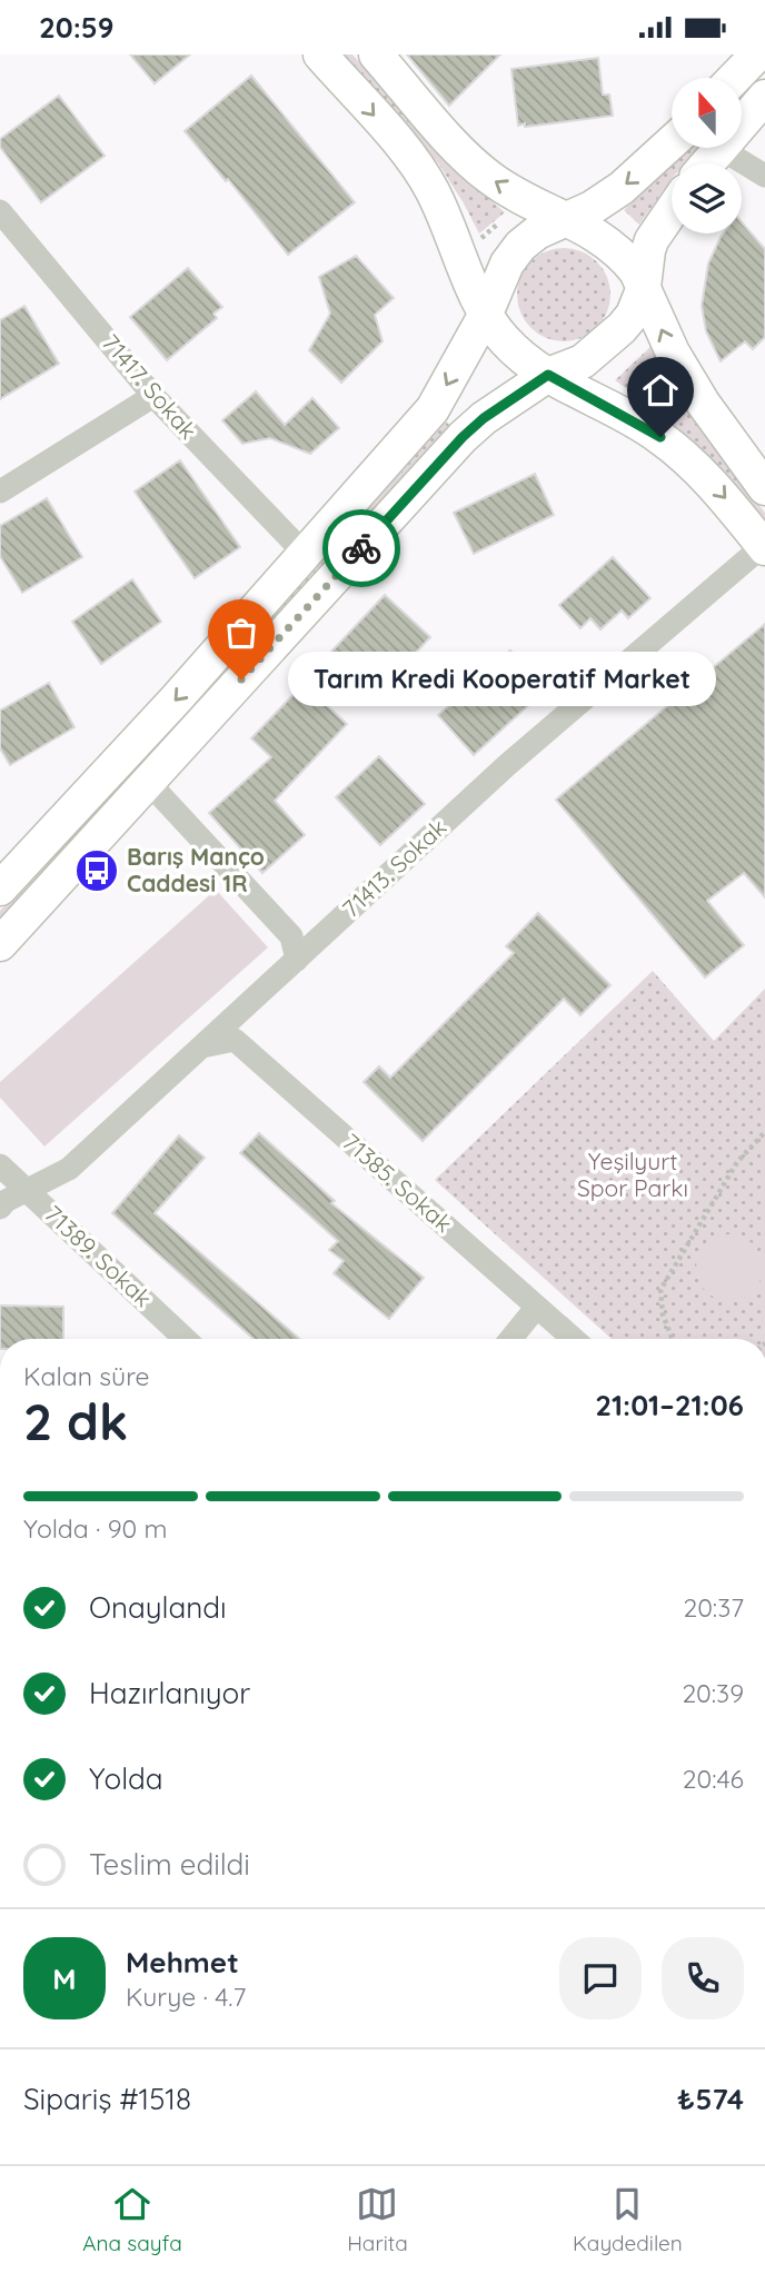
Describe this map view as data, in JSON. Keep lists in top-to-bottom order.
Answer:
{
  "streets": {
    "street": [
      "71417. Sokak",
      "71413. Sokak",
      "71385. Sokak",
      "71389. Sokak"
    ]
  },
  "crossings": [
    ["71413. Sokak", "71385. Sokak"],
    ["71413. Sokak", "71389. Sokak"]
  ],
  "parks": ["Yeşilyurt Spor Parkı"],
  "places": {
    "other": ["Tarım Kredi Kooperatif Market"],
    "bus stop": ["Barış Manço Caddesi 1R"]
  },
  "north": "top",
  "page": {
    "status": "20:59",
    "bubble": "Tarım Kredi Kooperatif Market",
    "heading": ["2 dk", "Kalan süre", "21:01–21:06"],
    "panel": [
      "Mehmet",
      "Kurye · 4.7",
      "Sipariş #1518",
      "₺574"
    ],
    "bar": "Yolda · 90 m",
    "list": [
      ["Onaylandı", "20:37"],
      ["Hazırlanıyor", "20:39"],
      ["Yolda", "20:46"],
      "Teslim edildi"
    ],
    "round": "M",
    "tabs": ["Ana sayfa", "Harita", "Kaydedilen"]
  }
}
